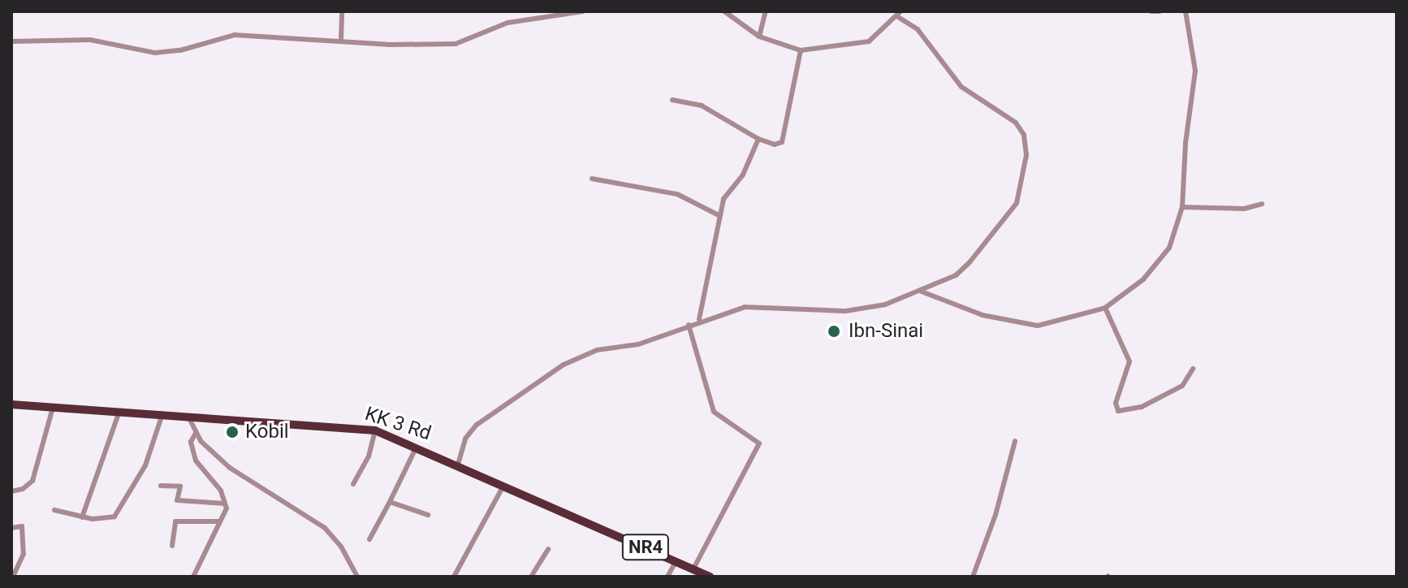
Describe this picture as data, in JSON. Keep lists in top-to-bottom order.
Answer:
{
  "streets": {
    "highway": ["KK 3 Rd", "NR4"]
  },
  "places": ["Ibn-Sinai", "Kobil"]
}
